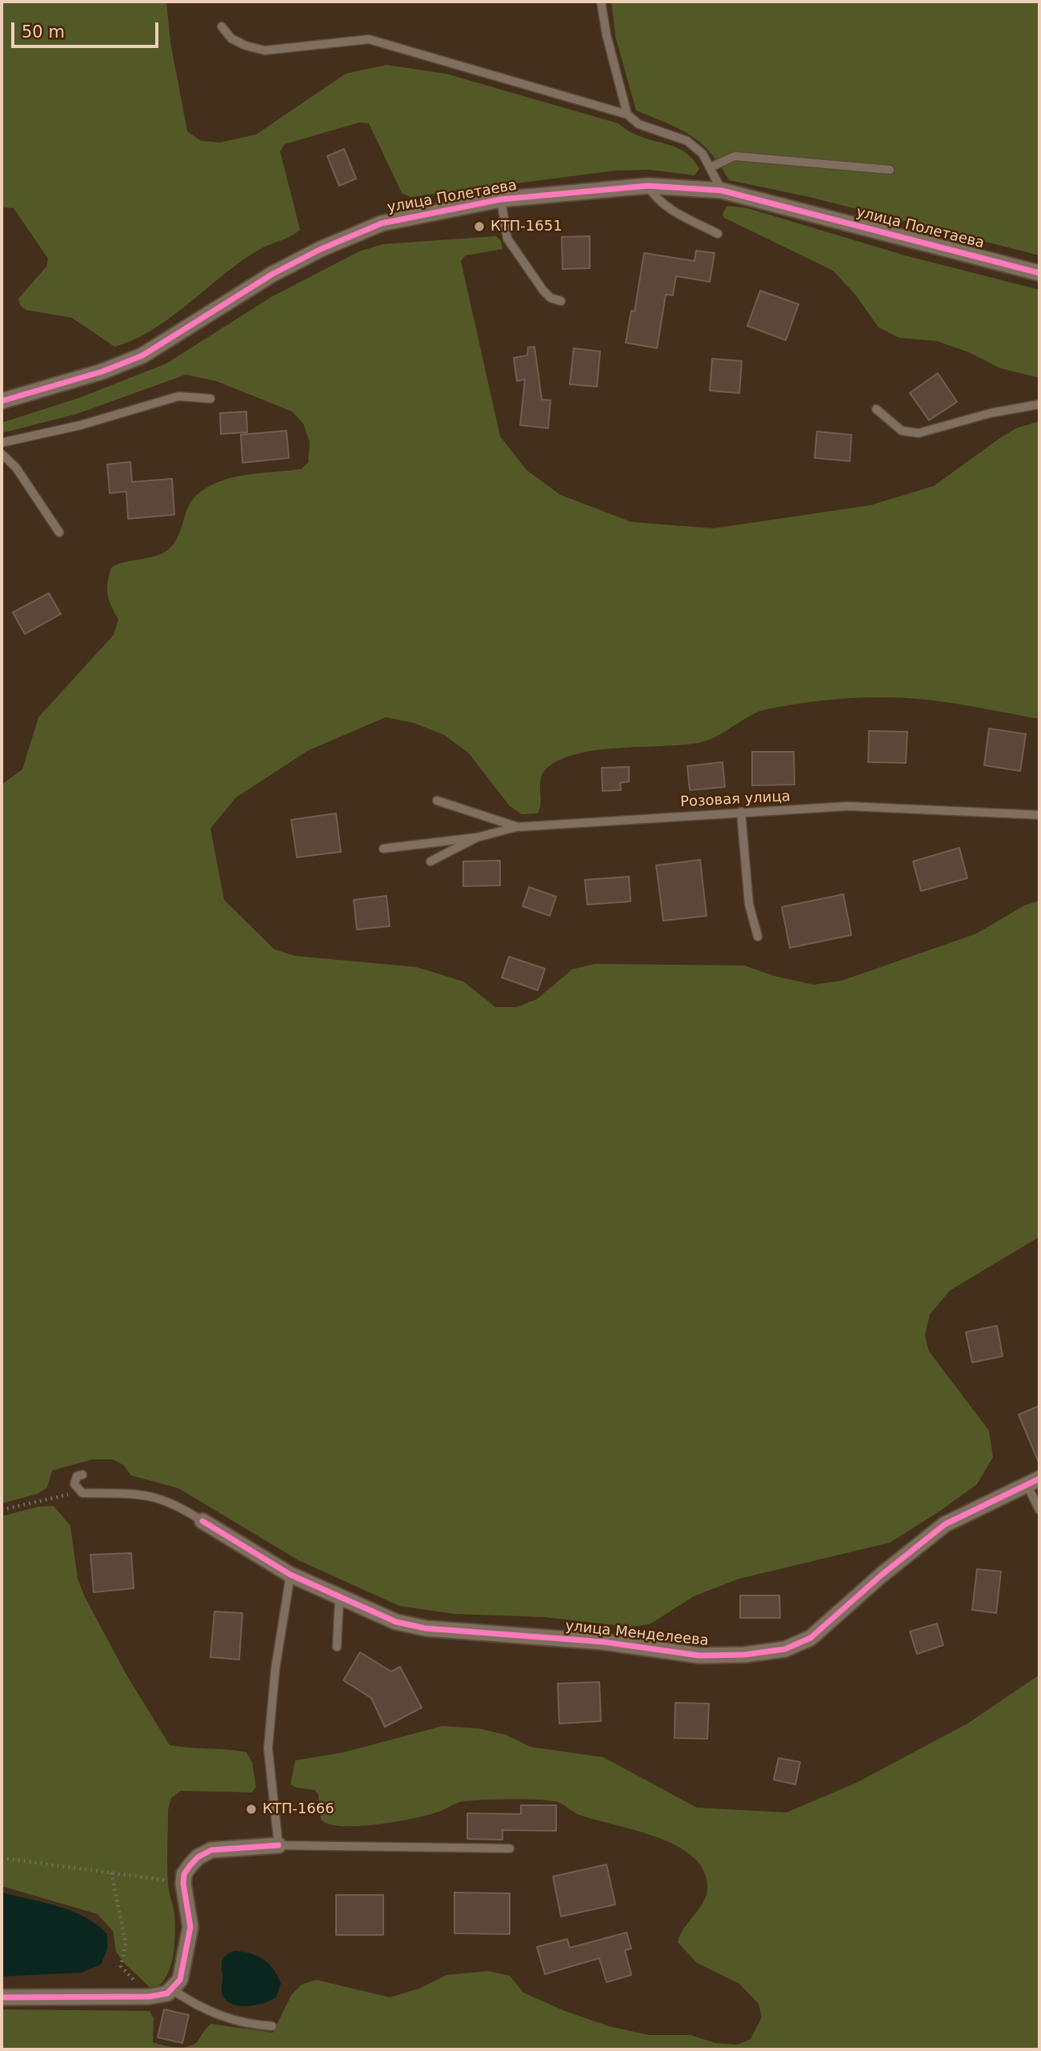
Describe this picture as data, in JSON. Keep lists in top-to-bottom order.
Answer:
{
  "streets": {
    "street": ["улица Полетаева", "улица Менделеева"],
    "lane": ["Розовая улица"]
  },
  "places": ["КТП-1651", "КТП-1666"],
  "scale_bar": "50 m"
}
